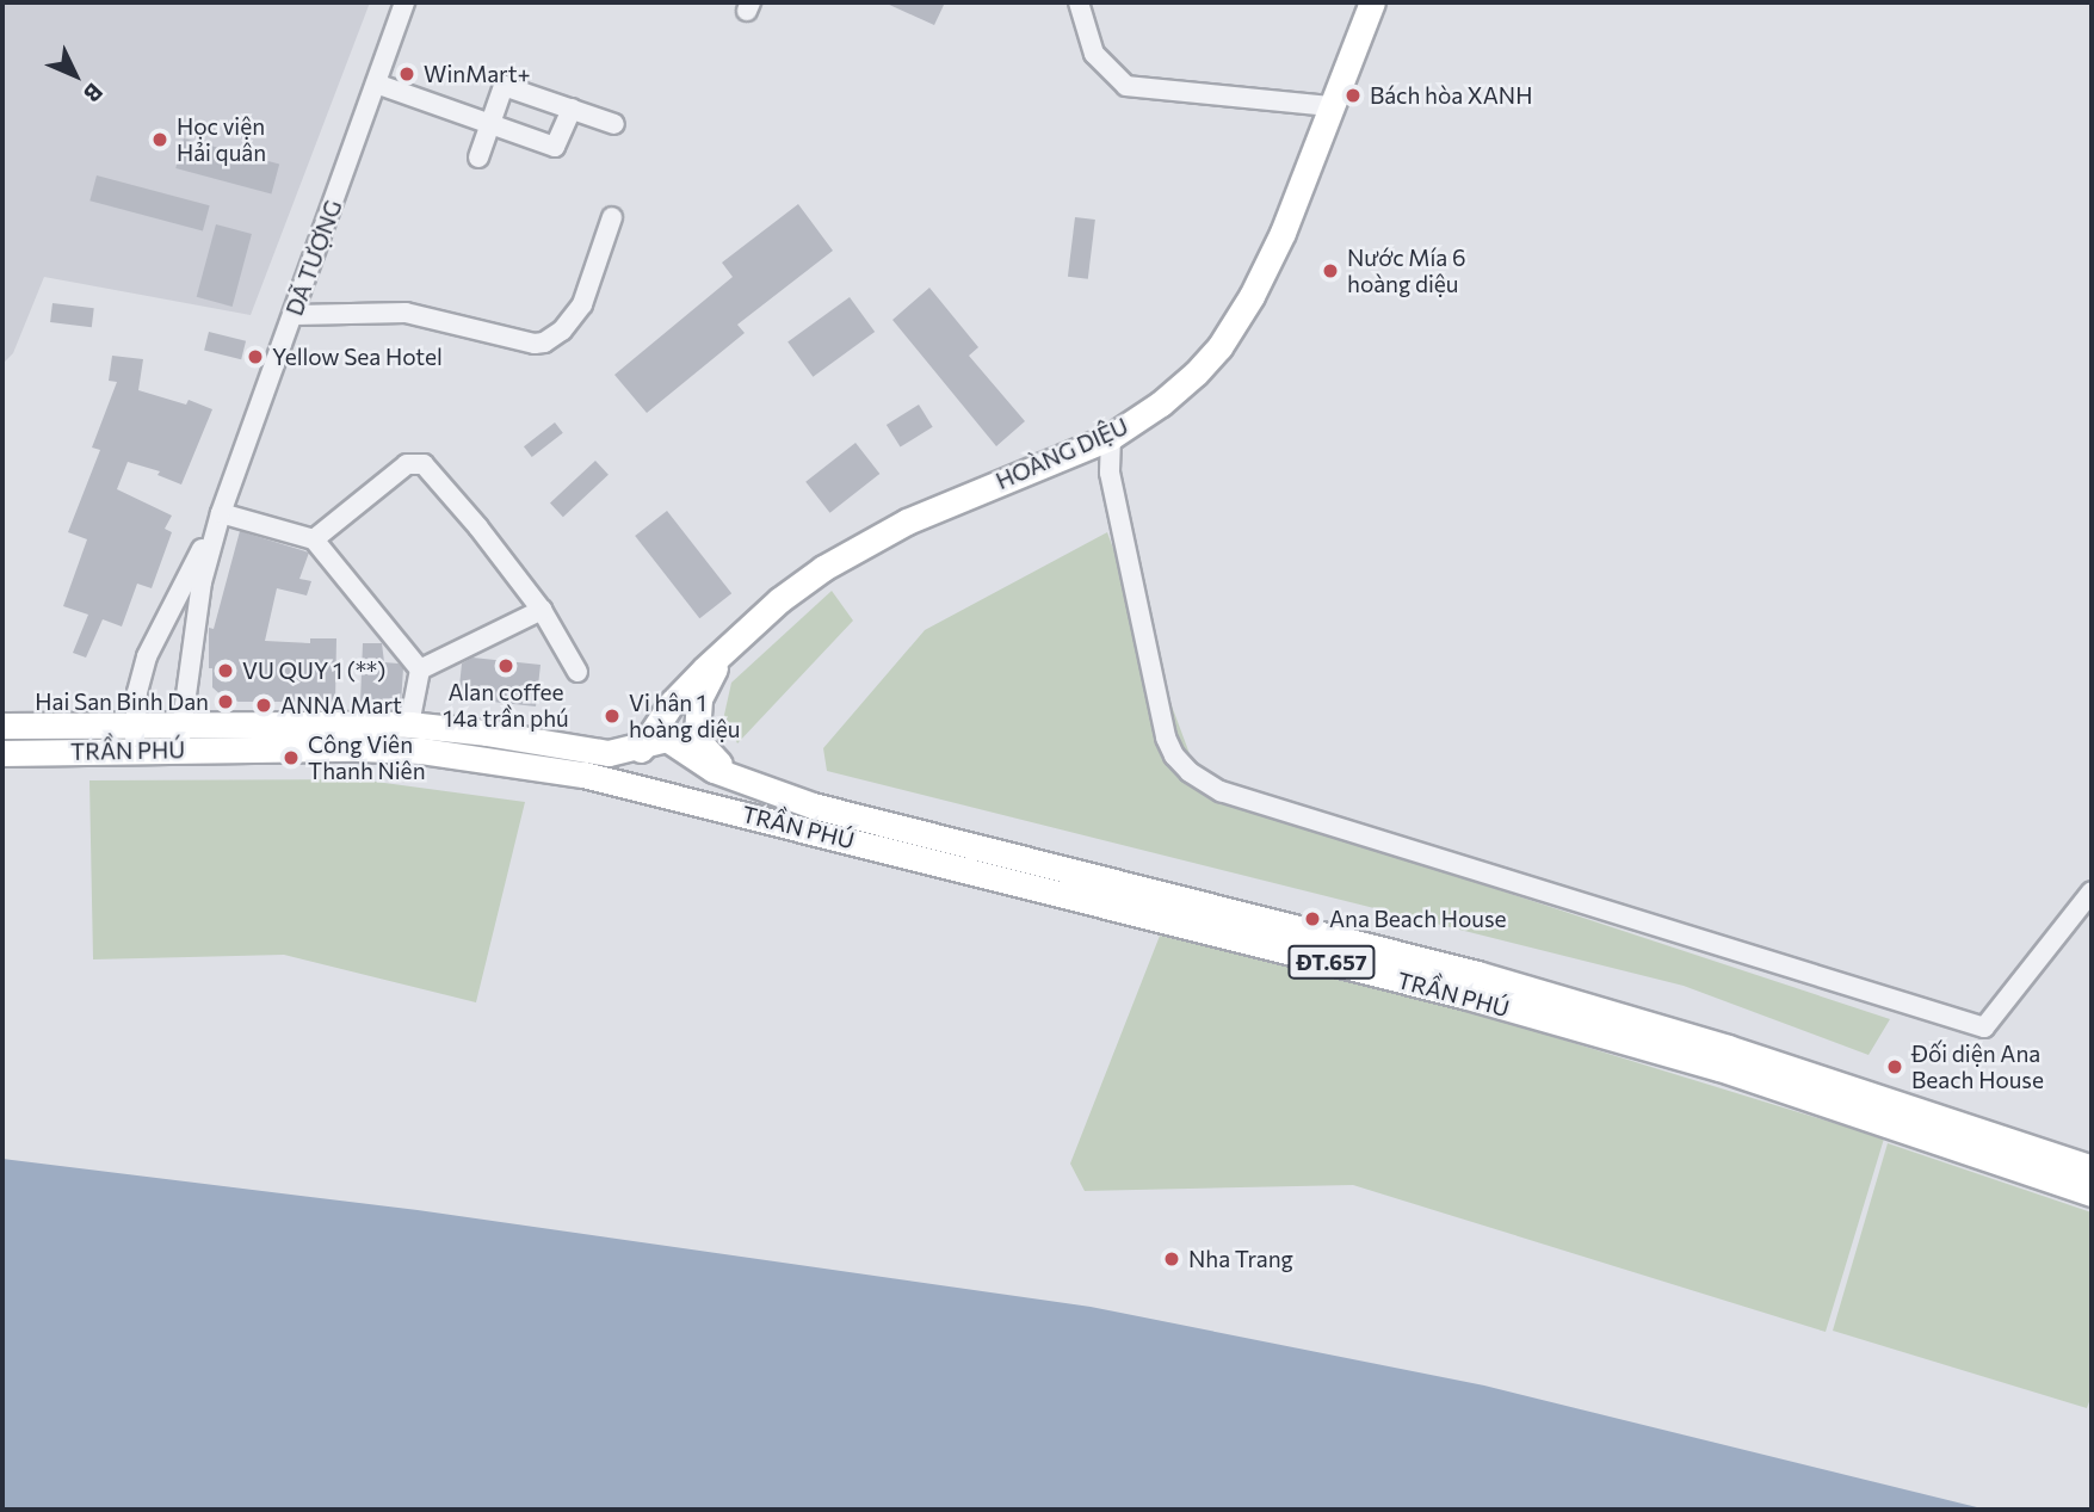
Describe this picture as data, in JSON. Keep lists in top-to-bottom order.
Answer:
{
  "streets": {
    "main road": ["HOÀNG DIỆU", "TRẦN PHÚ", "ĐT.657"],
    "street": ["DÃ TƯỢNG"]
  },
  "crossings": [
    ["DÃ TƯỢNG", "TRẦN PHÚ"],
    ["HOÀNG DIỆU", "TRẦN PHÚ"],
    ["HOÀNG DIỆU", "ĐT.657"],
    ["TRẦN PHÚ", "ĐT.657"]
  ],
  "places": [
    "WinMart+",
    "Bách hòa XANH",
    "Học viện Hải quân",
    "Nước Mía 6 hoàng diệu",
    "Yellow Sea Hotel",
    "Alan coffee 14a trần phú",
    "VU QUY 1 (**)",
    "Hai San Binh Dan",
    "ANNA Mart",
    "Vi hân 1 hoàng diệu",
    "Công Viên Thanh Niên",
    "Ana Beach House",
    "Đối diện Ana Beach House",
    "Nha Trang"
  ],
  "north": "bottom right"
}
